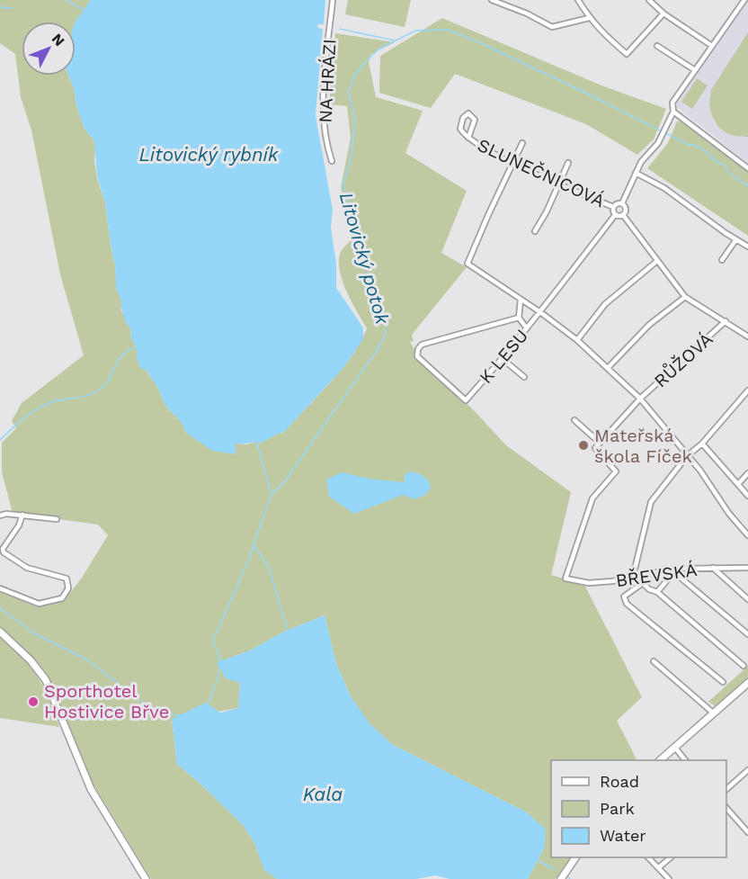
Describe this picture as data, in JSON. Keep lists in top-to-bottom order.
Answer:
{
  "streets": {
    "street": [
      "NA HRÁZI",
      "SLUNEČNICOVÁ",
      "K LESU",
      "RŮŽOVÁ",
      "BŘEVSKÁ"
    ]
  },
  "crossings": [
    ["SLUNEČNICOVÁ", "K LESU"],
    ["SLUNEČNICOVÁ", "RŮŽOVÁ"],
    ["RŮŽOVÁ", "BŘEVSKÁ"]
  ],
  "water": ["Litovický rybník", "Litovický potok", "Kala"],
  "places": ["Mateřská škola Fíček", "Sporthotel Hostivice Břve"],
  "legend": ["Road", "Park", "Water"],
  "north": "top right"
}
